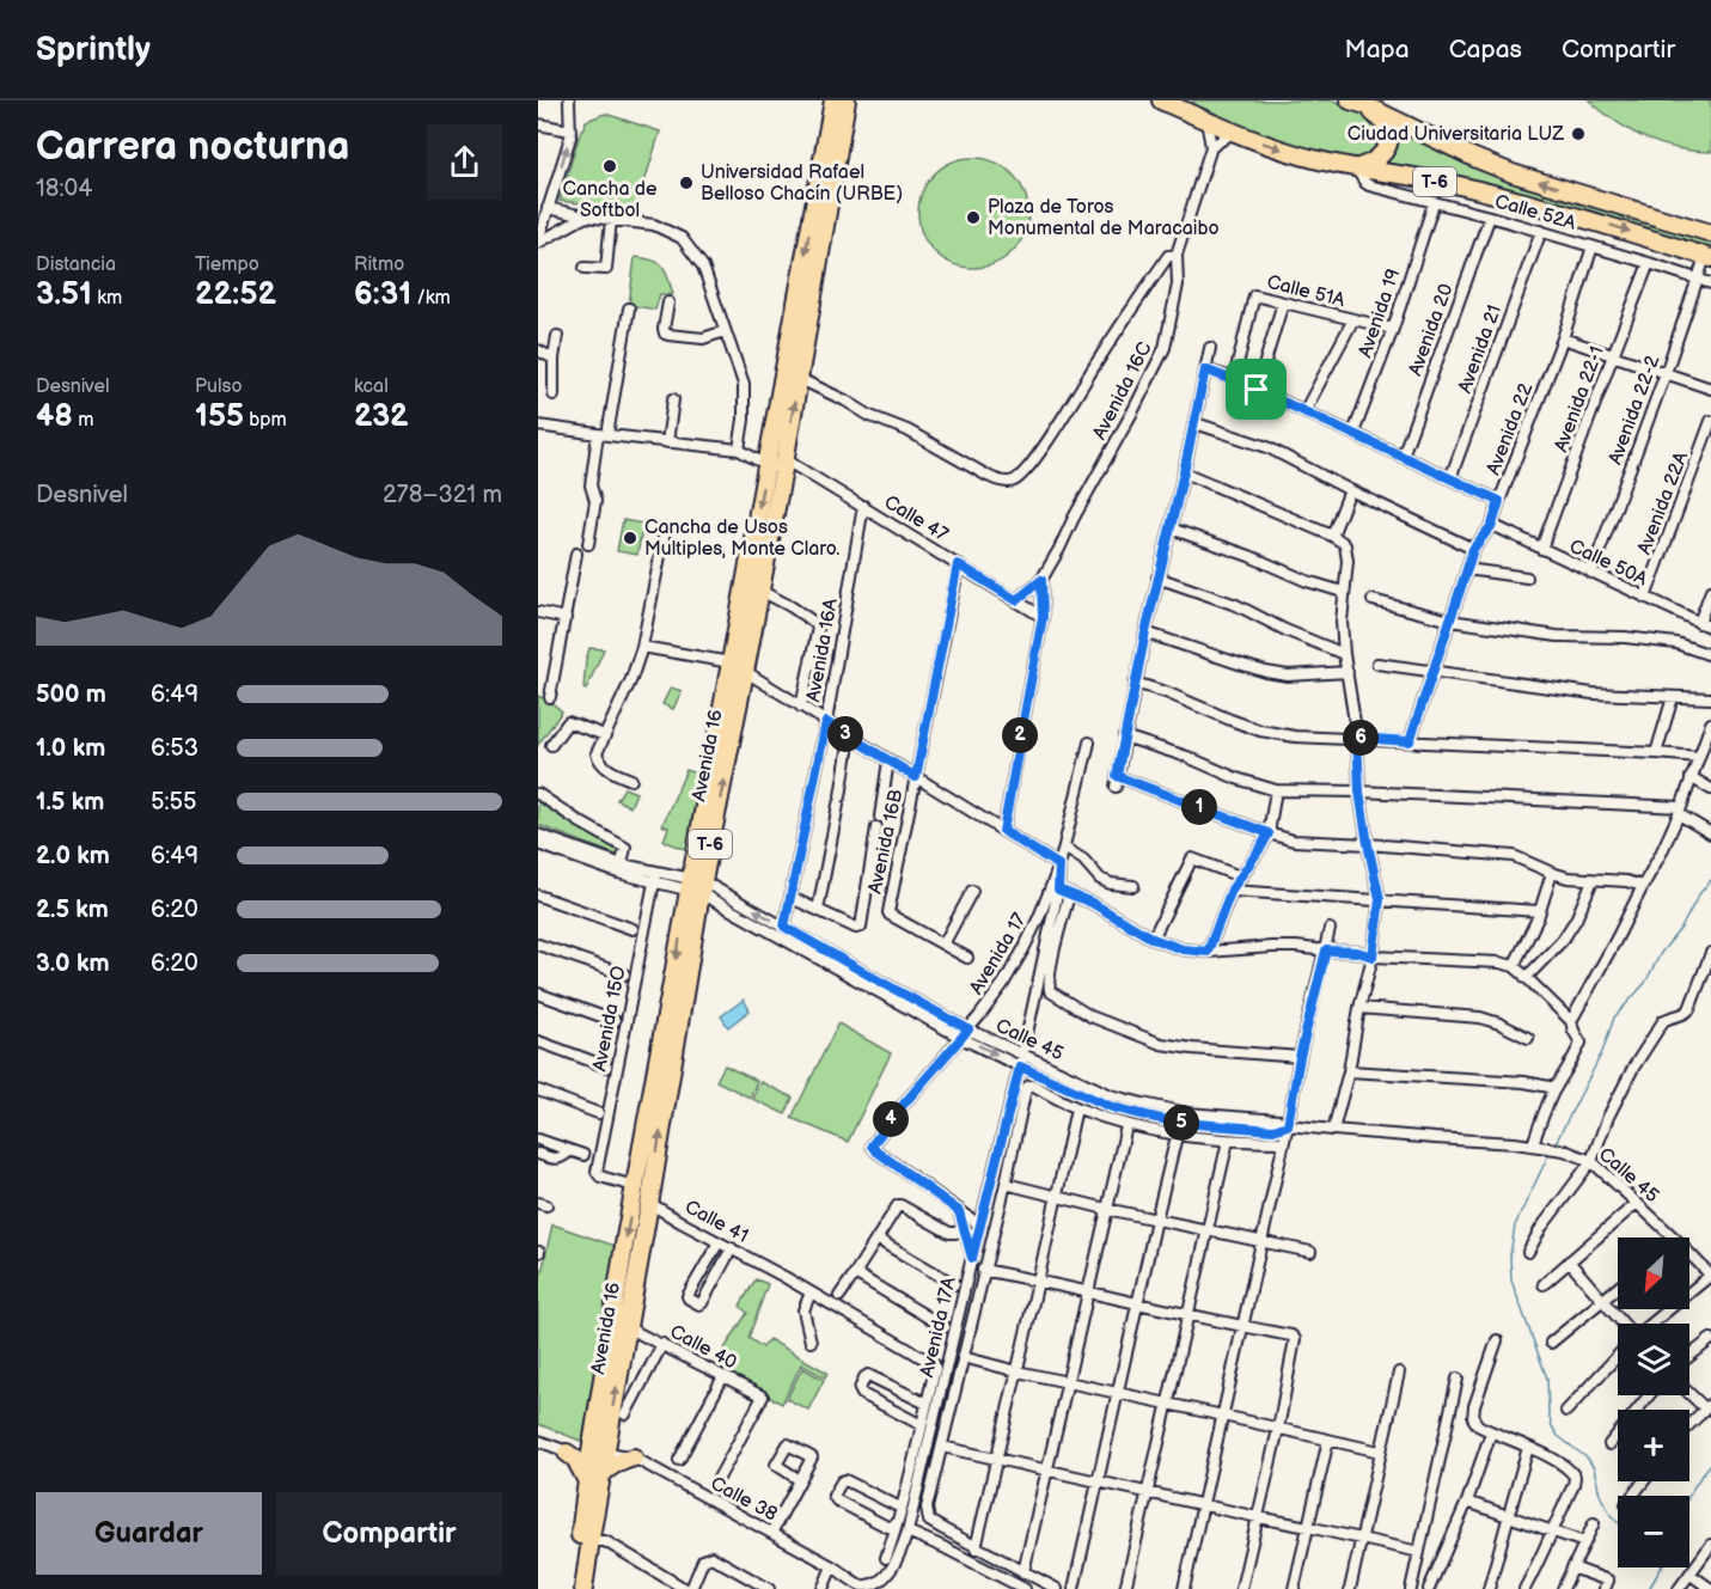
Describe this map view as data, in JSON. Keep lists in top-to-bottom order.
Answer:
{
  "streets": {
    "highway": ["T-6", "Avenida 16"],
    "street": [
      "Calle 52A",
      "Calle 51A",
      "Avenida 19",
      "Avenida 20",
      "Avenida 21",
      "Avenida 16C",
      "Avenida 22-1",
      "Avenida 22-2",
      "Avenida 22",
      "Avenida 22A",
      "Calle 47",
      "Calle 50A",
      "Avenida 16A",
      "Avenida 16B",
      "Avenida 17",
      "Avenida 15O",
      "Calle 45",
      "Calle 41",
      "Avenida 17A",
      "Calle 40",
      "Calle 38"
    ]
  },
  "crossings": [
    ["T-6", "Calle 52A"],
    ["T-6", "Avenida 16C"],
    ["T-6", "Avenida 22-2"],
    ["Calle 52A", "Avenida 19"],
    ["Calle 52A", "Avenida 20"],
    ["Calle 52A", "Avenida 21"],
    ["Calle 52A", "Avenida 22-1"],
    ["Calle 52A", "Avenida 22-2"],
    ["Calle 52A", "Avenida 22"],
    ["Calle 51A", "Avenida 19"],
    ["Avenida 22-1", "Calle 50A"],
    ["Avenida 22-2", "Calle 50A"],
    ["Avenida 22", "Calle 50A"],
    ["Avenida 22A", "Calle 50A"],
    ["Calle 47", "Avenida 16A"],
    ["Calle 47", "Avenida 16"],
    ["Calle 47", "Avenida 16B"],
    ["Avenida 16A", "Calle 45"],
    ["Avenida 16", "Calle 45"],
    ["Avenida 16", "Calle 41"],
    ["Avenida 16", "Calle 40"],
    ["Avenida 16", "Calle 38"],
    ["Avenida 17", "Calle 45"],
    ["Avenida 17", "Avenida 17A"],
    ["Avenida 15O", "Calle 45"],
    ["Avenida 15O", "Calle 41"],
    ["Calle 45", "Avenida 17A"],
    ["Avenida 17A", "Calle 38"]
  ],
  "places": [
    "Ciudad Universitaria LUZ",
    "Cancha de Softbol",
    "Universidad Rafael Belloso Chacín (URBE)",
    "Plaza de Toros Monumental de Maracaibo",
    "Cancha de Usos Multiples, Monte Claro."
  ],
  "north": "bottom left",
  "page": {
    "header": "Sprintly",
    "nav": ["Mapa", "Capas", "Compartir"],
    "heading": ["Carrera nocturna", "18:04"],
    "stats": [
      ["Distancia", "3.51 km"],
      ["Tiempo", "22:52"],
      ["Ritmo", "6:31 /km"],
      ["Desnivel", "48 m"],
      ["Pulso", "155 bpm"],
      ["kcal", "232"]
    ],
    "chart": ["Desnivel", "278–321 m"],
    "list": [
      {
        "name": "500 m",
        "note": "6:49"
      },
      {
        "name": "1.0 km",
        "note": "6:53"
      },
      {
        "name": "1.5 km",
        "note": "5:55"
      },
      {
        "name": "2.0 km",
        "note": "6:49"
      },
      {
        "name": "2.5 km",
        "note": "6:20"
      },
      {
        "name": "3.0 km",
        "note": "6:20"
      }
    ],
    "pins": [
      "3",
      "2",
      "6",
      "1",
      "4",
      "5"
    ],
    "map_buttons": ["+", "−"],
    "buttons": ["Guardar", "Compartir"]
  }
}
